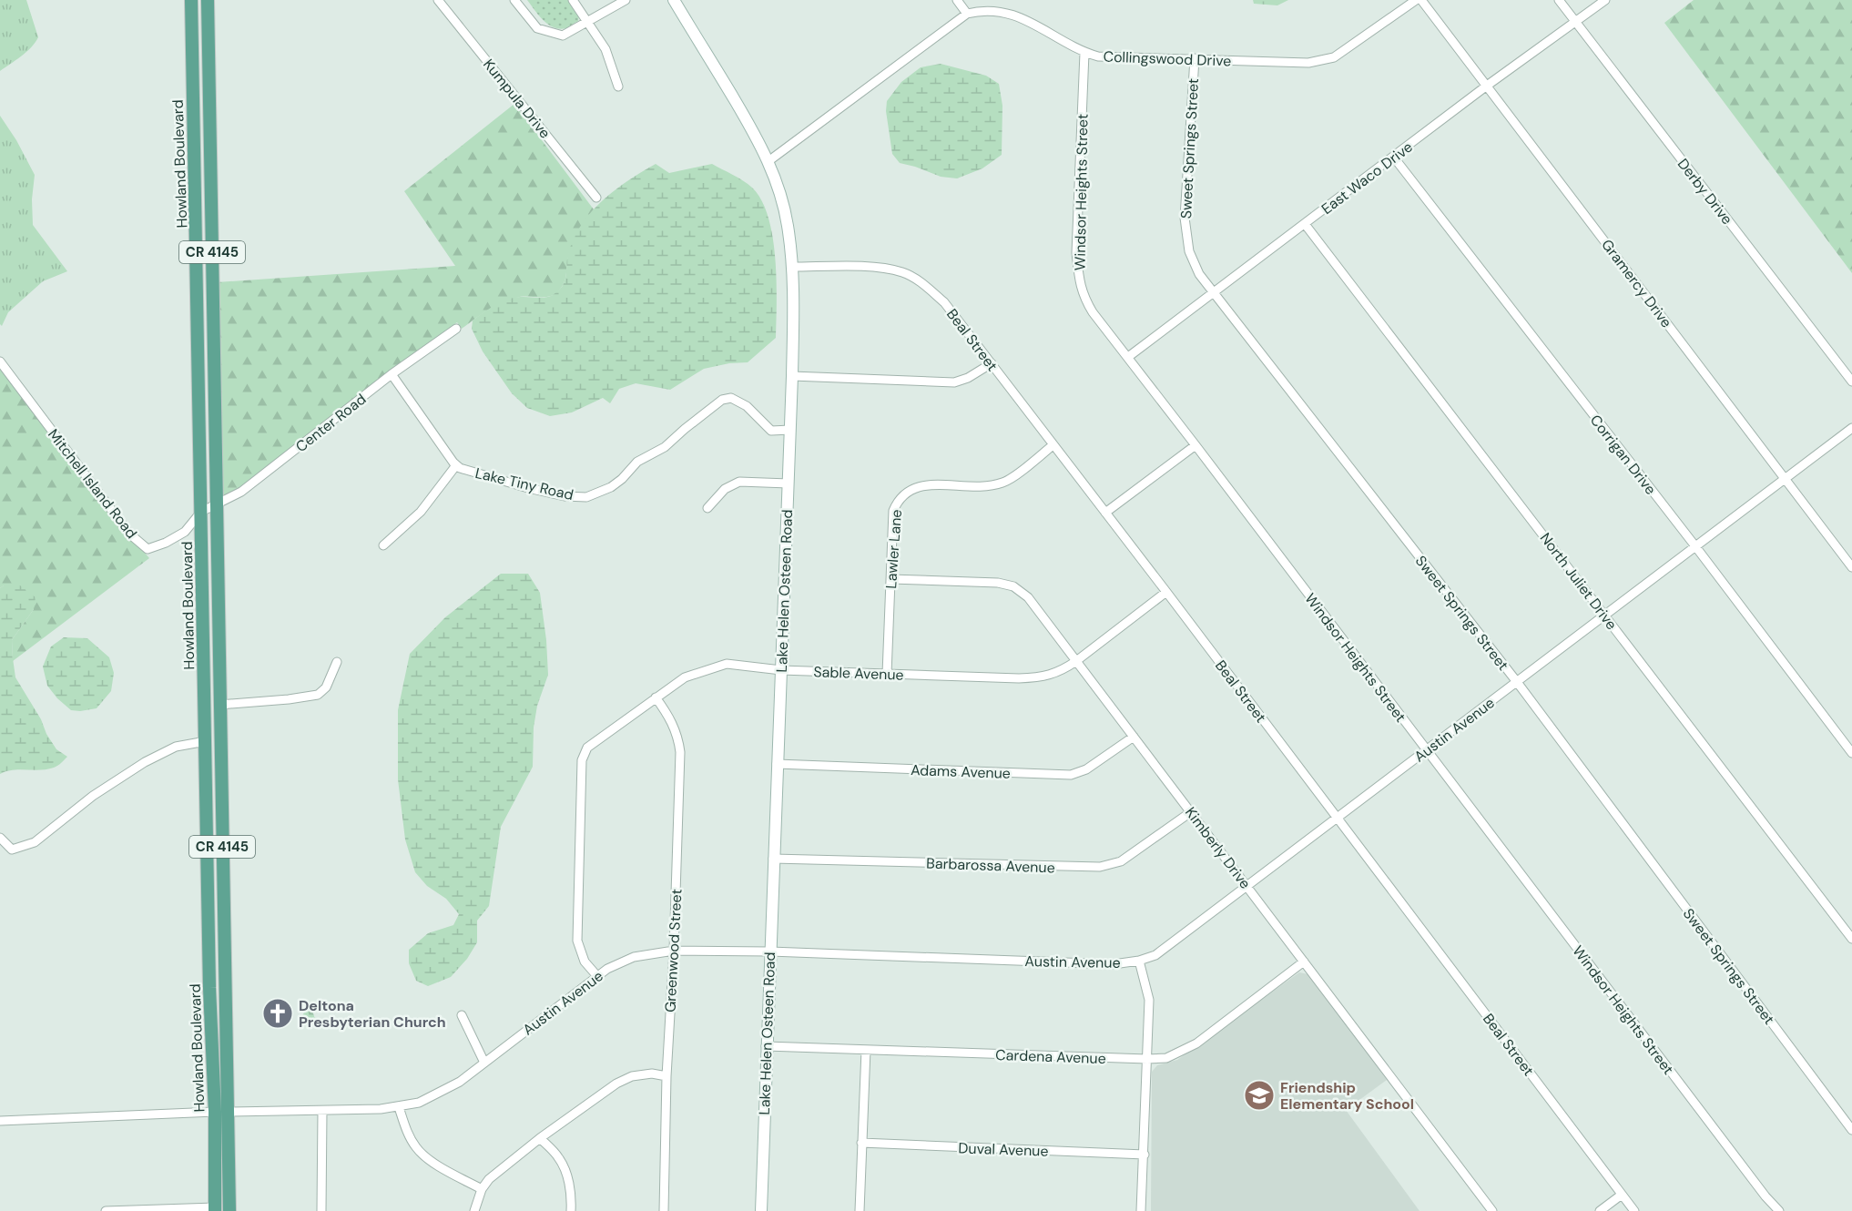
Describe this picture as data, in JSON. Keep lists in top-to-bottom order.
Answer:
{
  "streets": {
    "main road": ["Howland Boulevard", "CR 4145"],
    "street": [
      "Collingswood Drive",
      "Kumpula Drive",
      "Sweet Springs Street",
      "East Waco Drive",
      "Derby Drive",
      "Windsor Heights Street",
      "Gramercy Drive",
      "Beal Street",
      "Center Road",
      "Corrigan Drive",
      "Mitchell Island Road",
      "Lake Tiny Road",
      "Lawler Lane",
      "North Juliet Drive",
      "Lake Helen Osteen Road",
      "Sable Avenue",
      "Austin Avenue",
      "Adams Avenue",
      "Kimberly Drive",
      "Barbarossa Avenue",
      "Greenwood Street",
      "Cardena Avenue",
      "Duval Avenue"
    ]
  },
  "crossings": [
    ["Collingswood Drive", "Sweet Springs Street"],
    ["Collingswood Drive", "Windsor Heights Street"],
    ["Collingswood Drive", "Lake Helen Osteen Road"],
    ["Sweet Springs Street", "East Waco Drive"],
    ["Sweet Springs Street", "Austin Avenue"],
    ["Howland Boulevard", "Center Road"],
    ["Howland Boulevard", "Mitchell Island Road"],
    ["Howland Boulevard", "Austin Avenue"],
    ["East Waco Drive", "Derby Drive"],
    ["East Waco Drive", "Windsor Heights Street"],
    ["East Waco Drive", "Gramercy Drive"],
    ["East Waco Drive", "Corrigan Drive"],
    ["East Waco Drive", "North Juliet Drive"],
    ["Windsor Heights Street", "Austin Avenue"],
    ["Gramercy Drive", "Austin Avenue"],
    ["Beal Street", "Lawler Lane"],
    ["Beal Street", "Lake Helen Osteen Road"],
    ["Beal Street", "Sable Avenue"],
    ["Beal Street", "Austin Avenue"],
    ["Center Road", "Mitchell Island Road"],
    ["Center Road", "Lake Tiny Road"],
    ["Corrigan Drive", "Austin Avenue"],
    ["Lake Tiny Road", "Lake Helen Osteen Road"],
    ["Lawler Lane", "Sable Avenue"],
    ["Lawler Lane", "Kimberly Drive"],
    ["North Juliet Drive", "Austin Avenue"],
    ["Lake Helen Osteen Road", "Sable Avenue"],
    ["Lake Helen Osteen Road", "Austin Avenue"],
    ["Lake Helen Osteen Road", "Adams Avenue"],
    ["Lake Helen Osteen Road", "Barbarossa Avenue"],
    ["Lake Helen Osteen Road", "Cardena Avenue"],
    ["Sable Avenue", "Austin Avenue"],
    ["Sable Avenue", "Kimberly Drive"],
    ["Sable Avenue", "Greenwood Street"],
    ["Austin Avenue", "Kimberly Drive"],
    ["Austin Avenue", "Greenwood Street"],
    ["Adams Avenue", "Kimberly Drive"],
    ["Kimberly Drive", "Barbarossa Avenue"],
    ["Kimberly Drive", "Cardena Avenue"]
  ],
  "places": {
    "church": ["Deltona Presbyterian Church"],
    "school or university": ["Friendship Elementary School"]
  }
}
